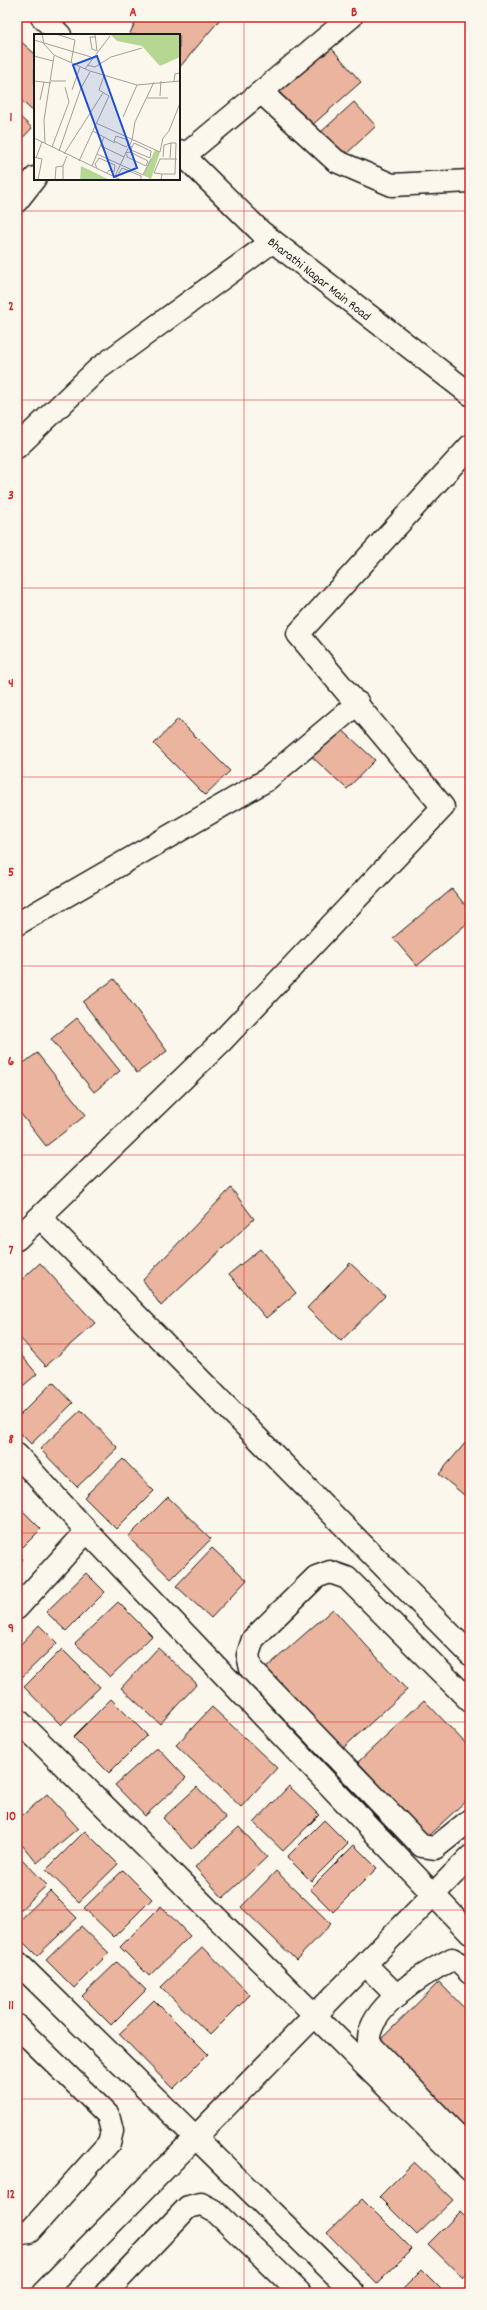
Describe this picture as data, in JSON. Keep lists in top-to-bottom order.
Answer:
{
  "streets": {
    "street": ["Bharathi Nagar Main Road"]
  },
  "grid": {
    "columns": ["A", "B"],
    "rows": [
      "1",
      "2",
      "3",
      "4",
      "5",
      "6",
      "7",
      "8",
      "9",
      "10",
      "11",
      "12"
    ]
  }
}
